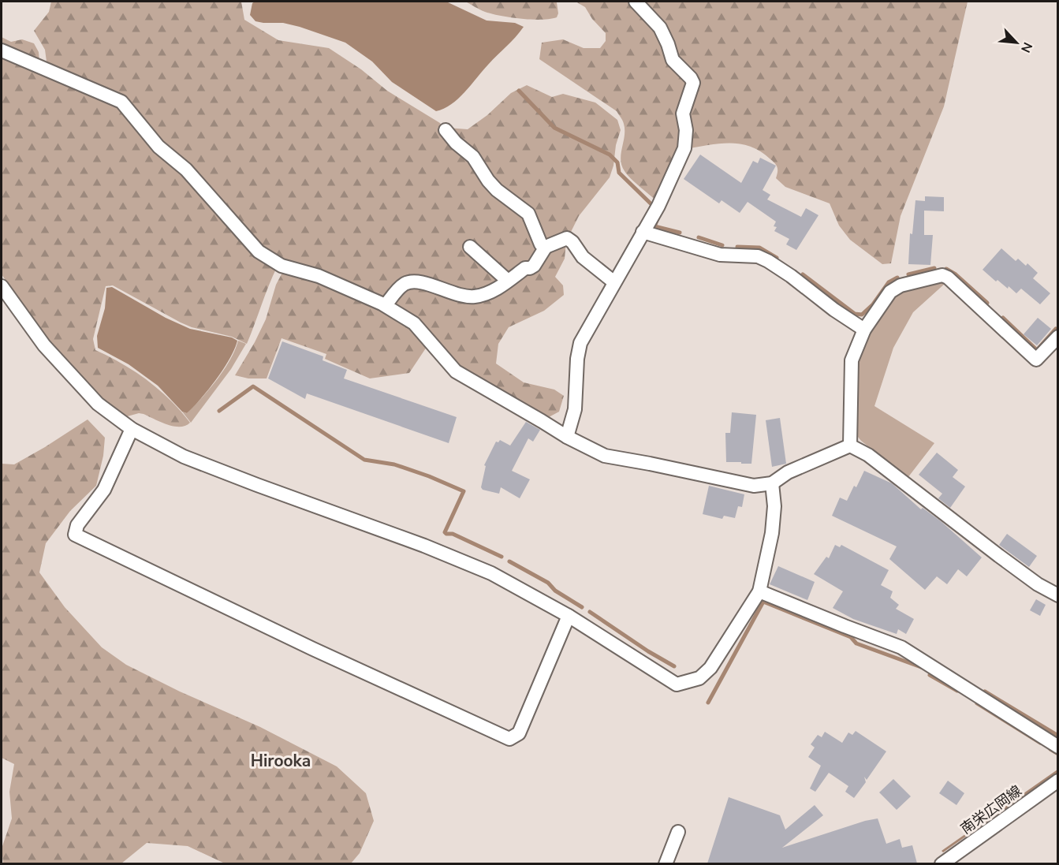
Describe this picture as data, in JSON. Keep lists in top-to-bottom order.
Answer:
{
  "streets": {
    "street": ["南栄広岡線"]
  },
  "districts": ["Hirooka"],
  "north": "bottom right"
}
